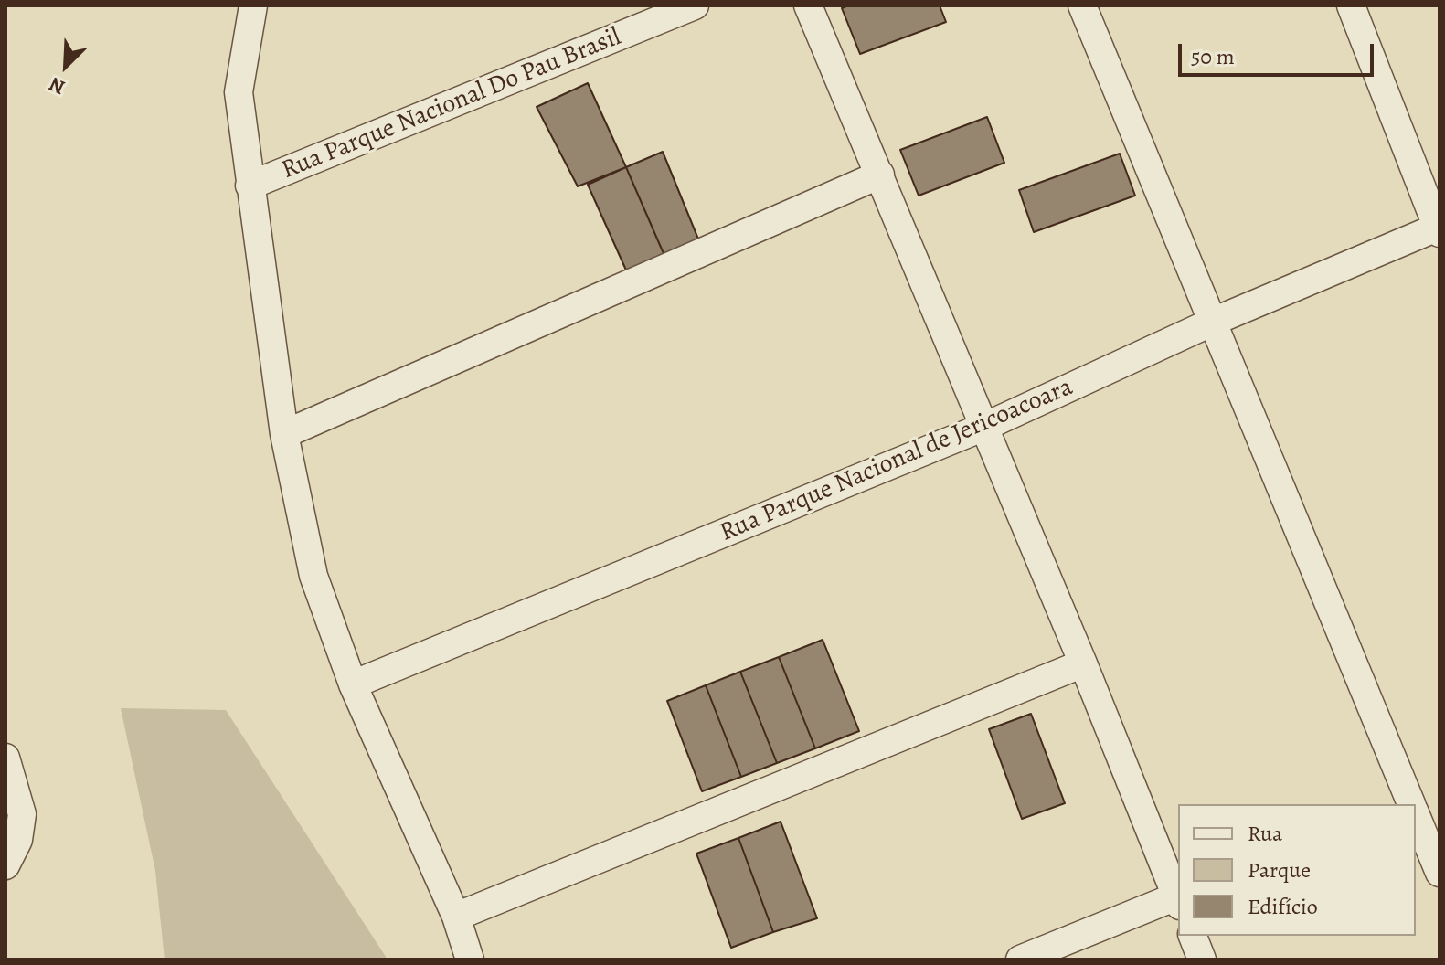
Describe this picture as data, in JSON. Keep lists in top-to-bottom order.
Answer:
{
  "streets": {
    "street": ["Rua Parque Nacional Do Pau Brasil", "Rua Parque Nacional de Jericoacoara"]
  },
  "legend": ["Rua", "Parque", "Edifício"],
  "scale_bar": "50 m",
  "north": "bottom left"
}
